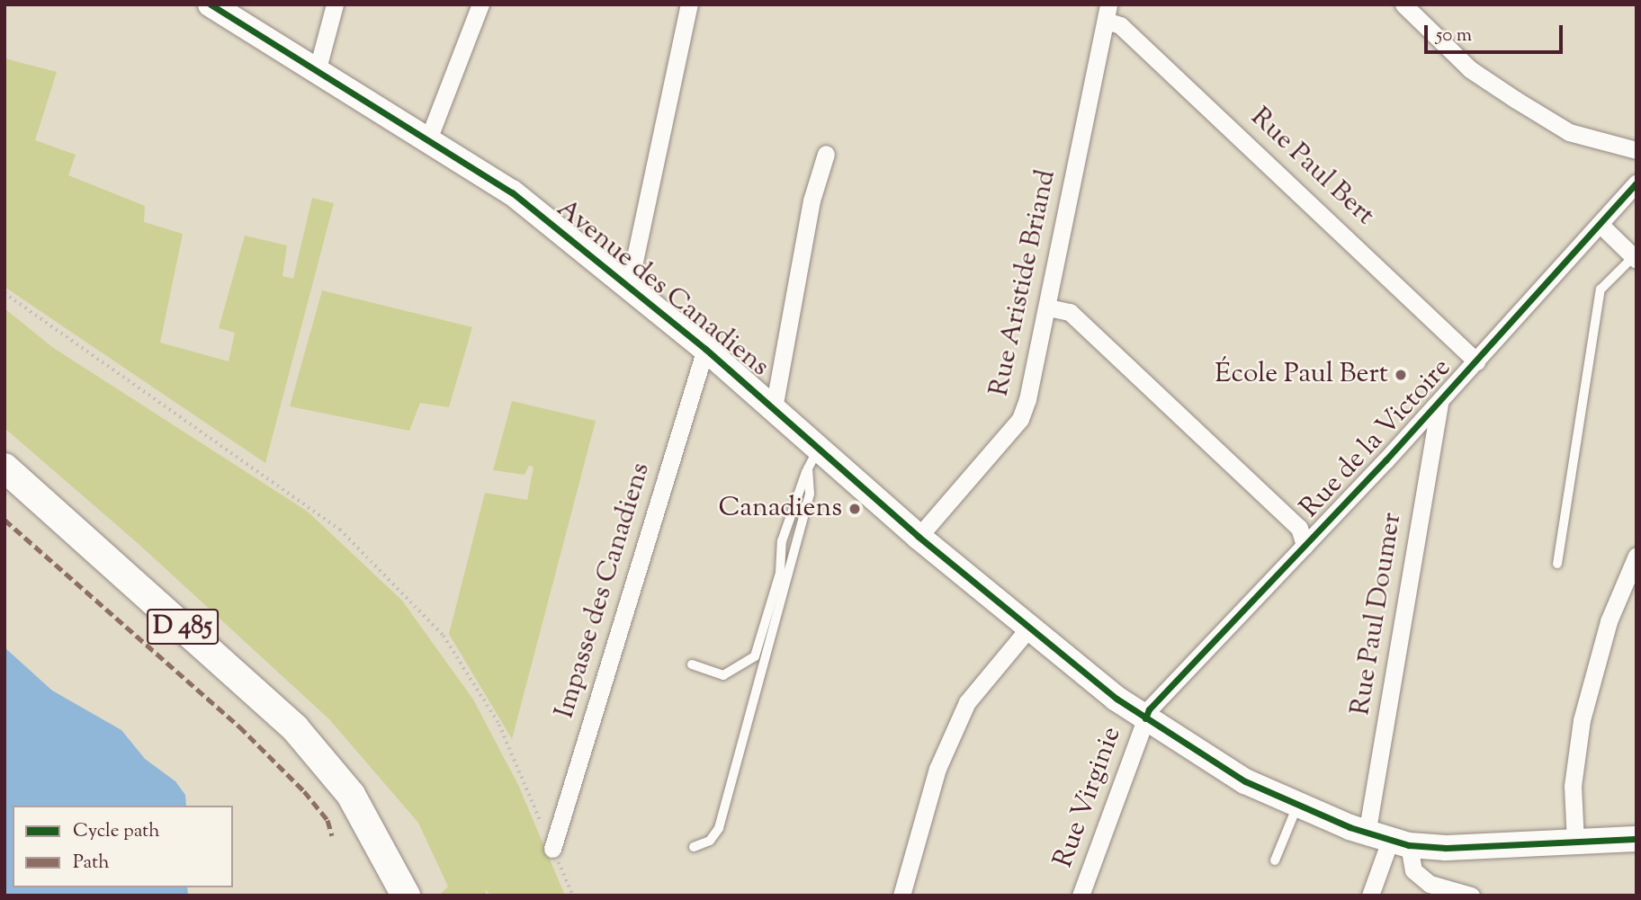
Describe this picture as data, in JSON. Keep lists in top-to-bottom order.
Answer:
{
  "streets": {
    "main road": ["D 485"],
    "street": [
      "Rue Paul Bert",
      "Rue Aristide Briand",
      "Avenue des Canadiens",
      "Rue de la Victoire",
      "Impasse des Canadiens",
      "Rue Paul Doumer",
      "Rue Virginie"
    ]
  },
  "crossings": [
    ["Rue Paul Bert", "Rue Aristide Briand"],
    ["Rue Paul Bert", "Rue de la Victoire"],
    ["Rue Aristide Briand", "Avenue des Canadiens"],
    ["Avenue des Canadiens", "Rue de la Victoire"],
    ["Avenue des Canadiens", "Impasse des Canadiens"],
    ["Avenue des Canadiens", "Rue Paul Doumer"],
    ["Avenue des Canadiens", "Rue Virginie"],
    ["Rue de la Victoire", "Rue Paul Doumer"],
    ["Rue de la Victoire", "Rue Virginie"]
  ],
  "places": ["École Paul Bert", "Canadiens"],
  "legend": ["Cycle path", "Path"],
  "scale_bar": "50 m"
}
